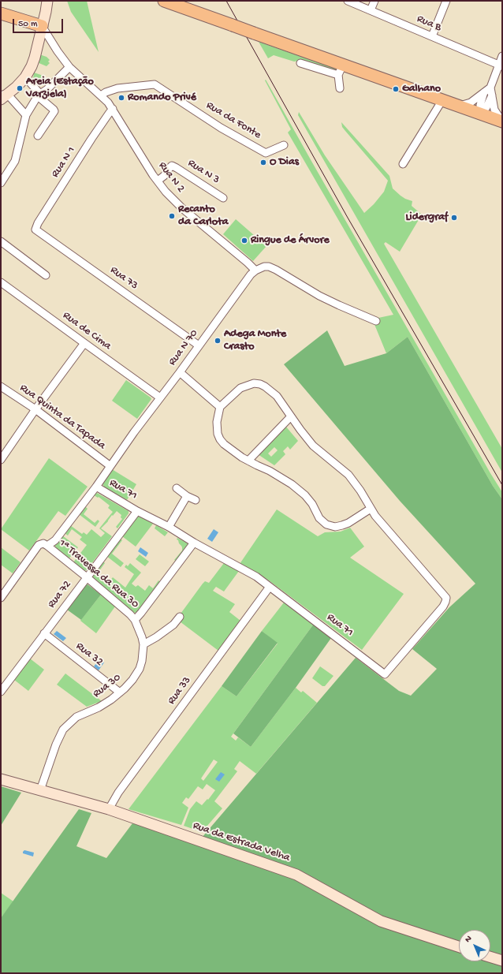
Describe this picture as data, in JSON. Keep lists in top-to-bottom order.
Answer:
{
  "streets": {
    "street": [
      "Rua B",
      "Rua da Fonte",
      "Rua N 1",
      "Rua N 3",
      "Rua N 2",
      "Rua 73",
      "Rua de Cima",
      "Rua N 70",
      "Rua Quinta da Tapada",
      "Rua 71",
      "1ª Travessa da Rua 30",
      "Rua 72",
      "Rua 32",
      "Rua 30",
      "Rua 33",
      "Rua da Estrada Velha"
    ]
  },
  "crossings": [
    ["Rua da Fonte", "Rua N 2"],
    ["Rua N 1", "Rua N 2"],
    ["Rua N 1", "Rua 73"],
    ["Rua N 3", "Rua N 2"],
    ["Rua N 2", "Rua N 70"],
    ["Rua 73", "Rua N 70"],
    ["Rua de Cima", "Rua N 70"],
    ["Rua N 70", "Rua Quinta da Tapada"],
    ["Rua N 70", "Rua 71"],
    ["Rua N 70", "1ª Travessa da Rua 30"],
    ["Rua 71", "Rua 72"],
    ["Rua 71", "Rua 33"],
    ["1ª Travessa da Rua 30", "Rua 72"],
    ["1ª Travessa da Rua 30", "Rua 30"],
    ["Rua 72", "Rua 32"],
    ["Rua 32", "Rua 30"],
    ["Rua 30", "Rua da Estrada Velha"],
    ["Rua 33", "Rua da Estrada Velha"]
  ],
  "places": [
    "Areia (Estação Varziela)",
    "Galhano",
    "Romando Privé",
    "O Dias",
    "Recanto da Carlota",
    "Lidergraf",
    "Ringue de Árvore",
    "Adega Monte Crasto"
  ],
  "scale_bar": "50 m",
  "north": "top left"
}
